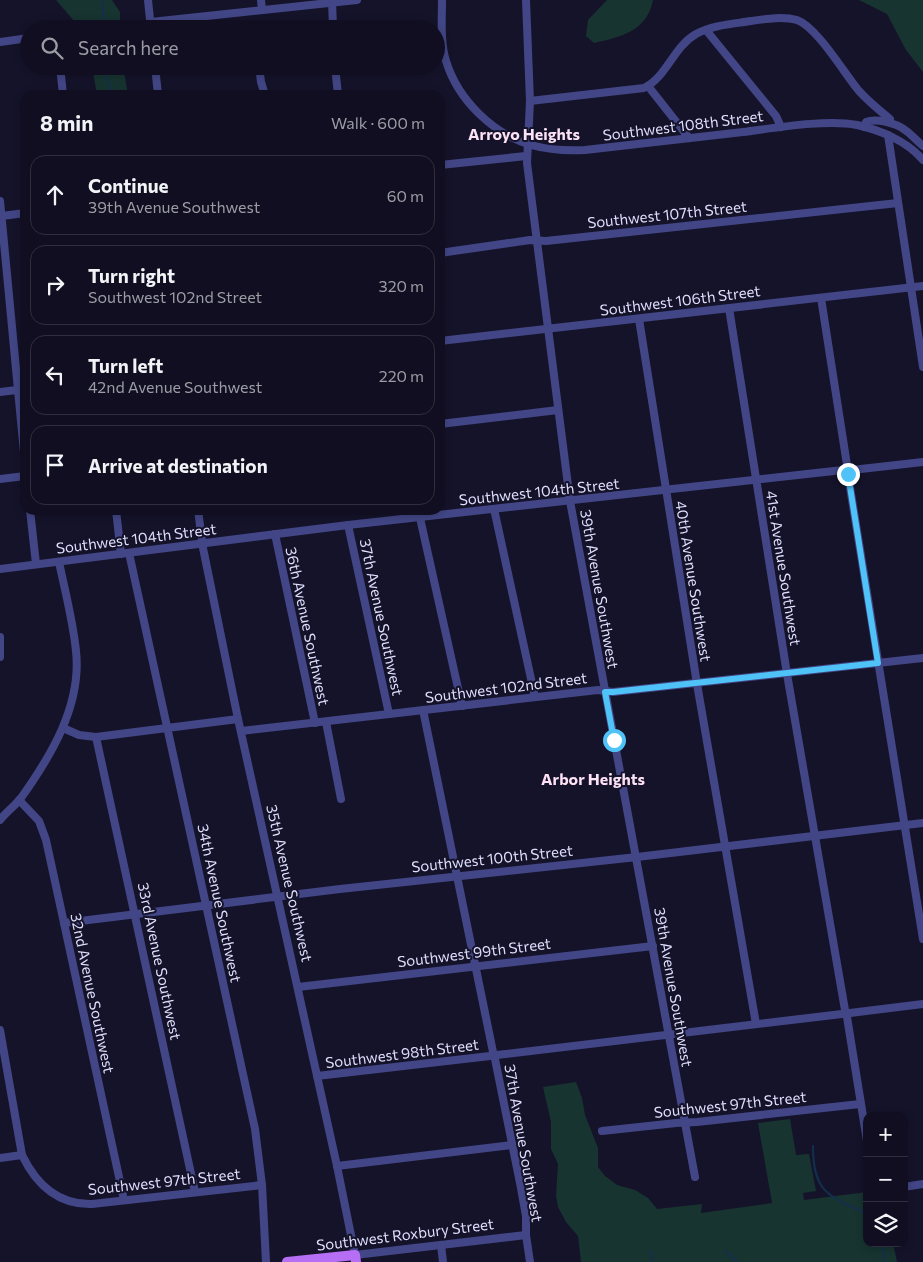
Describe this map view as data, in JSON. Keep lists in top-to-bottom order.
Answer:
{
  "streets": {
    "main road": ["Southwest Roxbury Street"],
    "street": [
      "Southwest 108th Street",
      "Southwest 107th Street",
      "Southwest 106th Street",
      "Southwest 104th Street",
      "41st Avenue Southwest",
      "40th Avenue Southwest",
      "39th Avenue Southwest",
      "37th Avenue Southwest",
      "36th Avenue Southwest",
      "Southwest 102nd Street",
      "Southwest 100th Street",
      "35th Avenue Southwest",
      "34th Avenue Southwest",
      "Southwest 99th Street",
      "33rd Avenue Southwest",
      "32nd Avenue Southwest",
      "Southwest 98th Street",
      "Southwest 97th Street"
    ]
  },
  "crossings": [
    ["Southwest 108th Street", "39th Avenue Southwest"],
    ["Southwest 107th Street", "39th Avenue Southwest"],
    ["Southwest 106th Street", "41st Avenue Southwest"],
    ["Southwest 106th Street", "40th Avenue Southwest"],
    ["Southwest 106th Street", "39th Avenue Southwest"],
    ["Southwest 104th Street", "41st Avenue Southwest"],
    ["Southwest 104th Street", "40th Avenue Southwest"],
    ["Southwest 104th Street", "39th Avenue Southwest"],
    ["Southwest 104th Street", "37th Avenue Southwest"],
    ["Southwest 104th Street", "36th Avenue Southwest"],
    ["Southwest 104th Street", "35th Avenue Southwest"],
    ["Southwest 104th Street", "34th Avenue Southwest"],
    ["41st Avenue Southwest", "Southwest 102nd Street"],
    ["41st Avenue Southwest", "Southwest 100th Street"],
    ["41st Avenue Southwest", "Southwest 98th Street"],
    ["41st Avenue Southwest", "Southwest 97th Street"],
    ["40th Avenue Southwest", "Southwest 102nd Street"],
    ["40th Avenue Southwest", "Southwest 100th Street"],
    ["40th Avenue Southwest", "Southwest 98th Street"],
    ["39th Avenue Southwest", "Southwest 102nd Street"],
    ["39th Avenue Southwest", "Southwest 100th Street"],
    ["39th Avenue Southwest", "Southwest 99th Street"],
    ["39th Avenue Southwest", "Southwest 98th Street"],
    ["39th Avenue Southwest", "Southwest 97th Street"],
    ["37th Avenue Southwest", "Southwest 102nd Street"],
    ["37th Avenue Southwest", "Southwest 100th Street"],
    ["37th Avenue Southwest", "Southwest 99th Street"],
    ["37th Avenue Southwest", "Southwest 98th Street"],
    ["37th Avenue Southwest", "Southwest Roxbury Street"],
    ["36th Avenue Southwest", "Southwest 102nd Street"],
    ["Southwest 102nd Street", "35th Avenue Southwest"],
    ["Southwest 100th Street", "35th Avenue Southwest"],
    ["Southwest 100th Street", "34th Avenue Southwest"],
    ["Southwest 100th Street", "33rd Avenue Southwest"],
    ["Southwest 100th Street", "32nd Avenue Southwest"],
    ["35th Avenue Southwest", "Southwest 99th Street"],
    ["35th Avenue Southwest", "Southwest 98th Street"],
    ["35th Avenue Southwest", "Southwest Roxbury Street"],
    ["34th Avenue Southwest", "Southwest 97th Street"],
    ["33rd Avenue Southwest", "Southwest 97th Street"],
    ["32nd Avenue Southwest", "Southwest 97th Street"]
  ],
  "districts": ["Arroyo Heights", "Arbor Heights"],
  "page": {
    "search": "Search here",
    "heading": ["8 min", "Walk · 600 m"],
    "list": [
      ["Continue", "39th Avenue Southwest", "60 m"],
      ["Turn right", "Southwest 102nd Street", "320 m"],
      ["Turn left", "42nd Avenue Southwest", "220 m"],
      "Arrive at destination"
    ],
    "map_buttons": ["+", "−"]
  }
}
